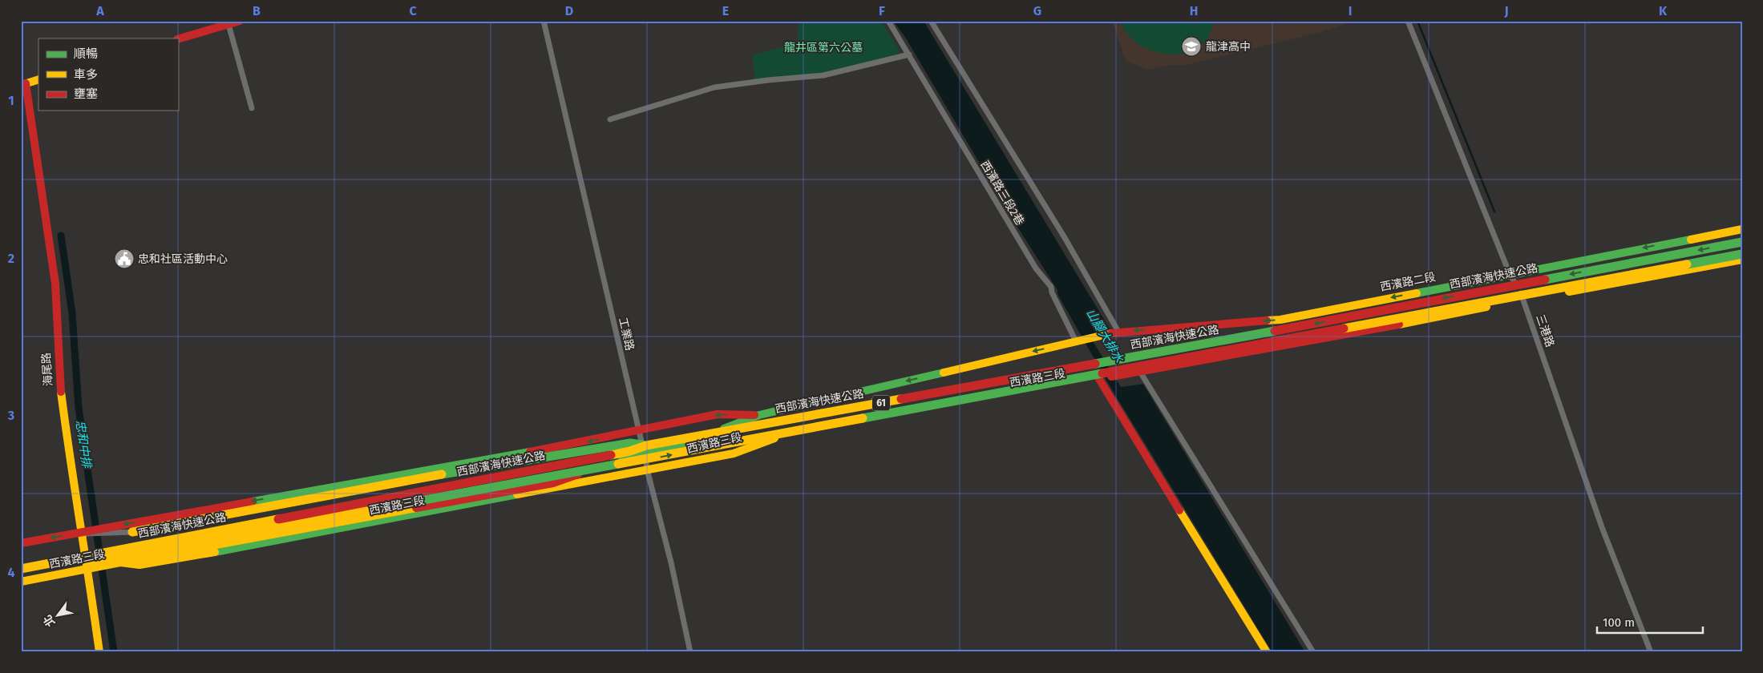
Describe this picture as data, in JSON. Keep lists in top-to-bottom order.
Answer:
{
  "streets": {
    "main road": [
      "西部濱海快速公路",
      "西濱路二段",
      "海尾路",
      "西濱路三段",
      "61"
    ],
    "street": ["西濱路三段2巷", "三港路", "工業路"]
  },
  "crossings": [
    ["西濱路三段2巷", "西濱路二段"],
    ["西濱路三段2巷", "西濱路三段"],
    ["西部濱海快速公路", "工業路"],
    ["西部濱海快速公路", "西濱路三段"],
    ["西濱路二段", "三港路"],
    ["西濱路二段", "西濱路三段"],
    ["工業路", "西濱路三段"],
    ["海尾路", "西濱路三段"]
  ],
  "water": ["山腳大排水", "忠和中排"],
  "parks": ["龍井區第六公墓"],
  "places": {
    "school or university": ["龍津高中"],
    "public building": ["忠和社區活動中心"]
  },
  "legend": ["順暢", "車多", "壅塞"],
  "scale_bar": "100 m",
  "north": "bottom left",
  "grid": {
    "columns": [
      "A",
      "B",
      "C",
      "D",
      "E",
      "F",
      "G",
      "H",
      "I",
      "J",
      "K"
    ],
    "rows": [
      "1",
      "2",
      "3",
      "4"
    ]
  }
}
